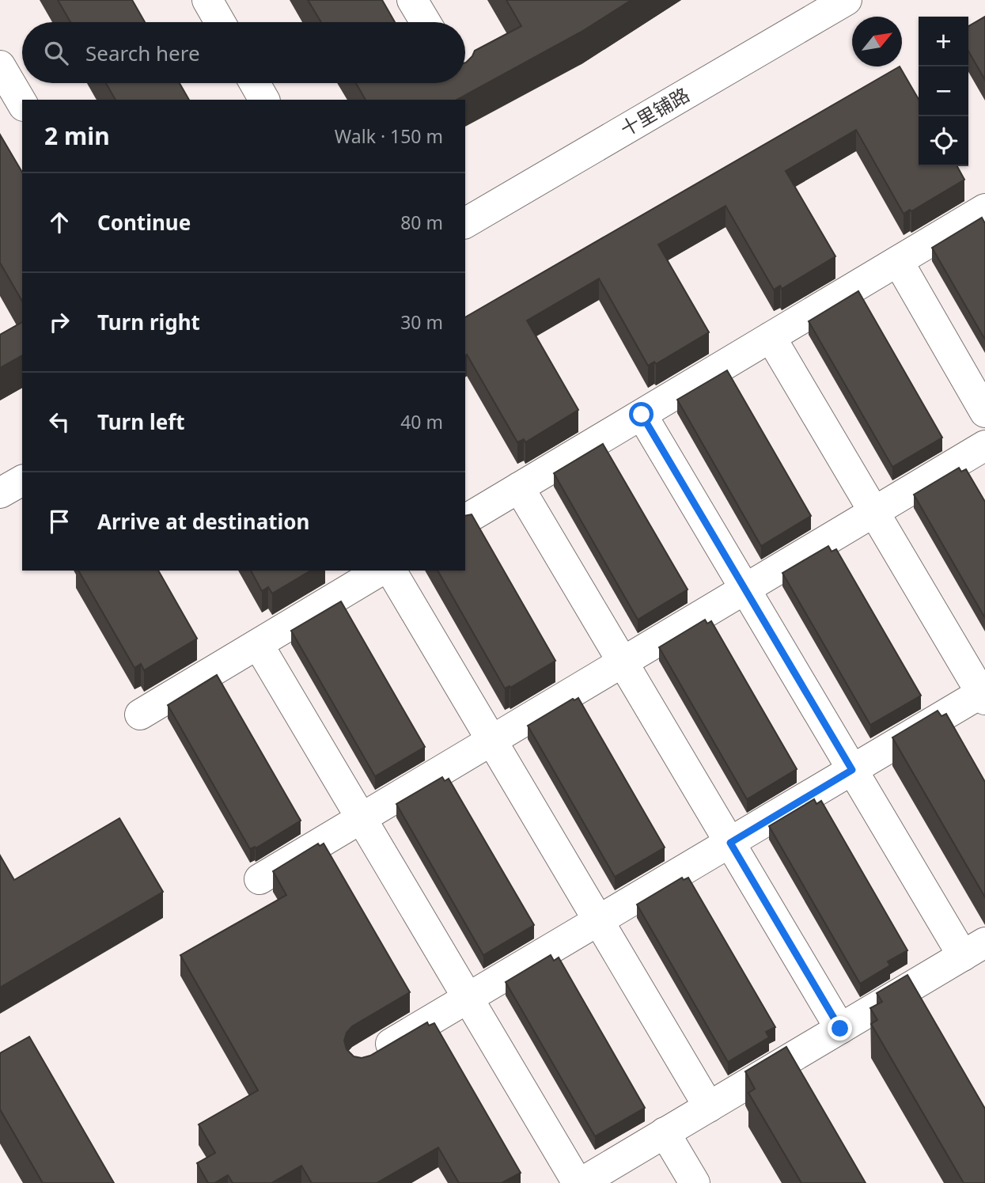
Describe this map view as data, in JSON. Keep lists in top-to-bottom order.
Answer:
{
  "streets": {
    "street": ["十里铺路"]
  },
  "north": "top right",
  "page": {
    "map_buttons": ["+", "−"],
    "search": "Search here",
    "heading": ["2 min", "Walk · 150 m"],
    "list": [
      ["Continue", "80 m"],
      ["Turn right", "30 m"],
      ["Turn left", "40 m"],
      "Arrive at destination"
    ]
  }
}
